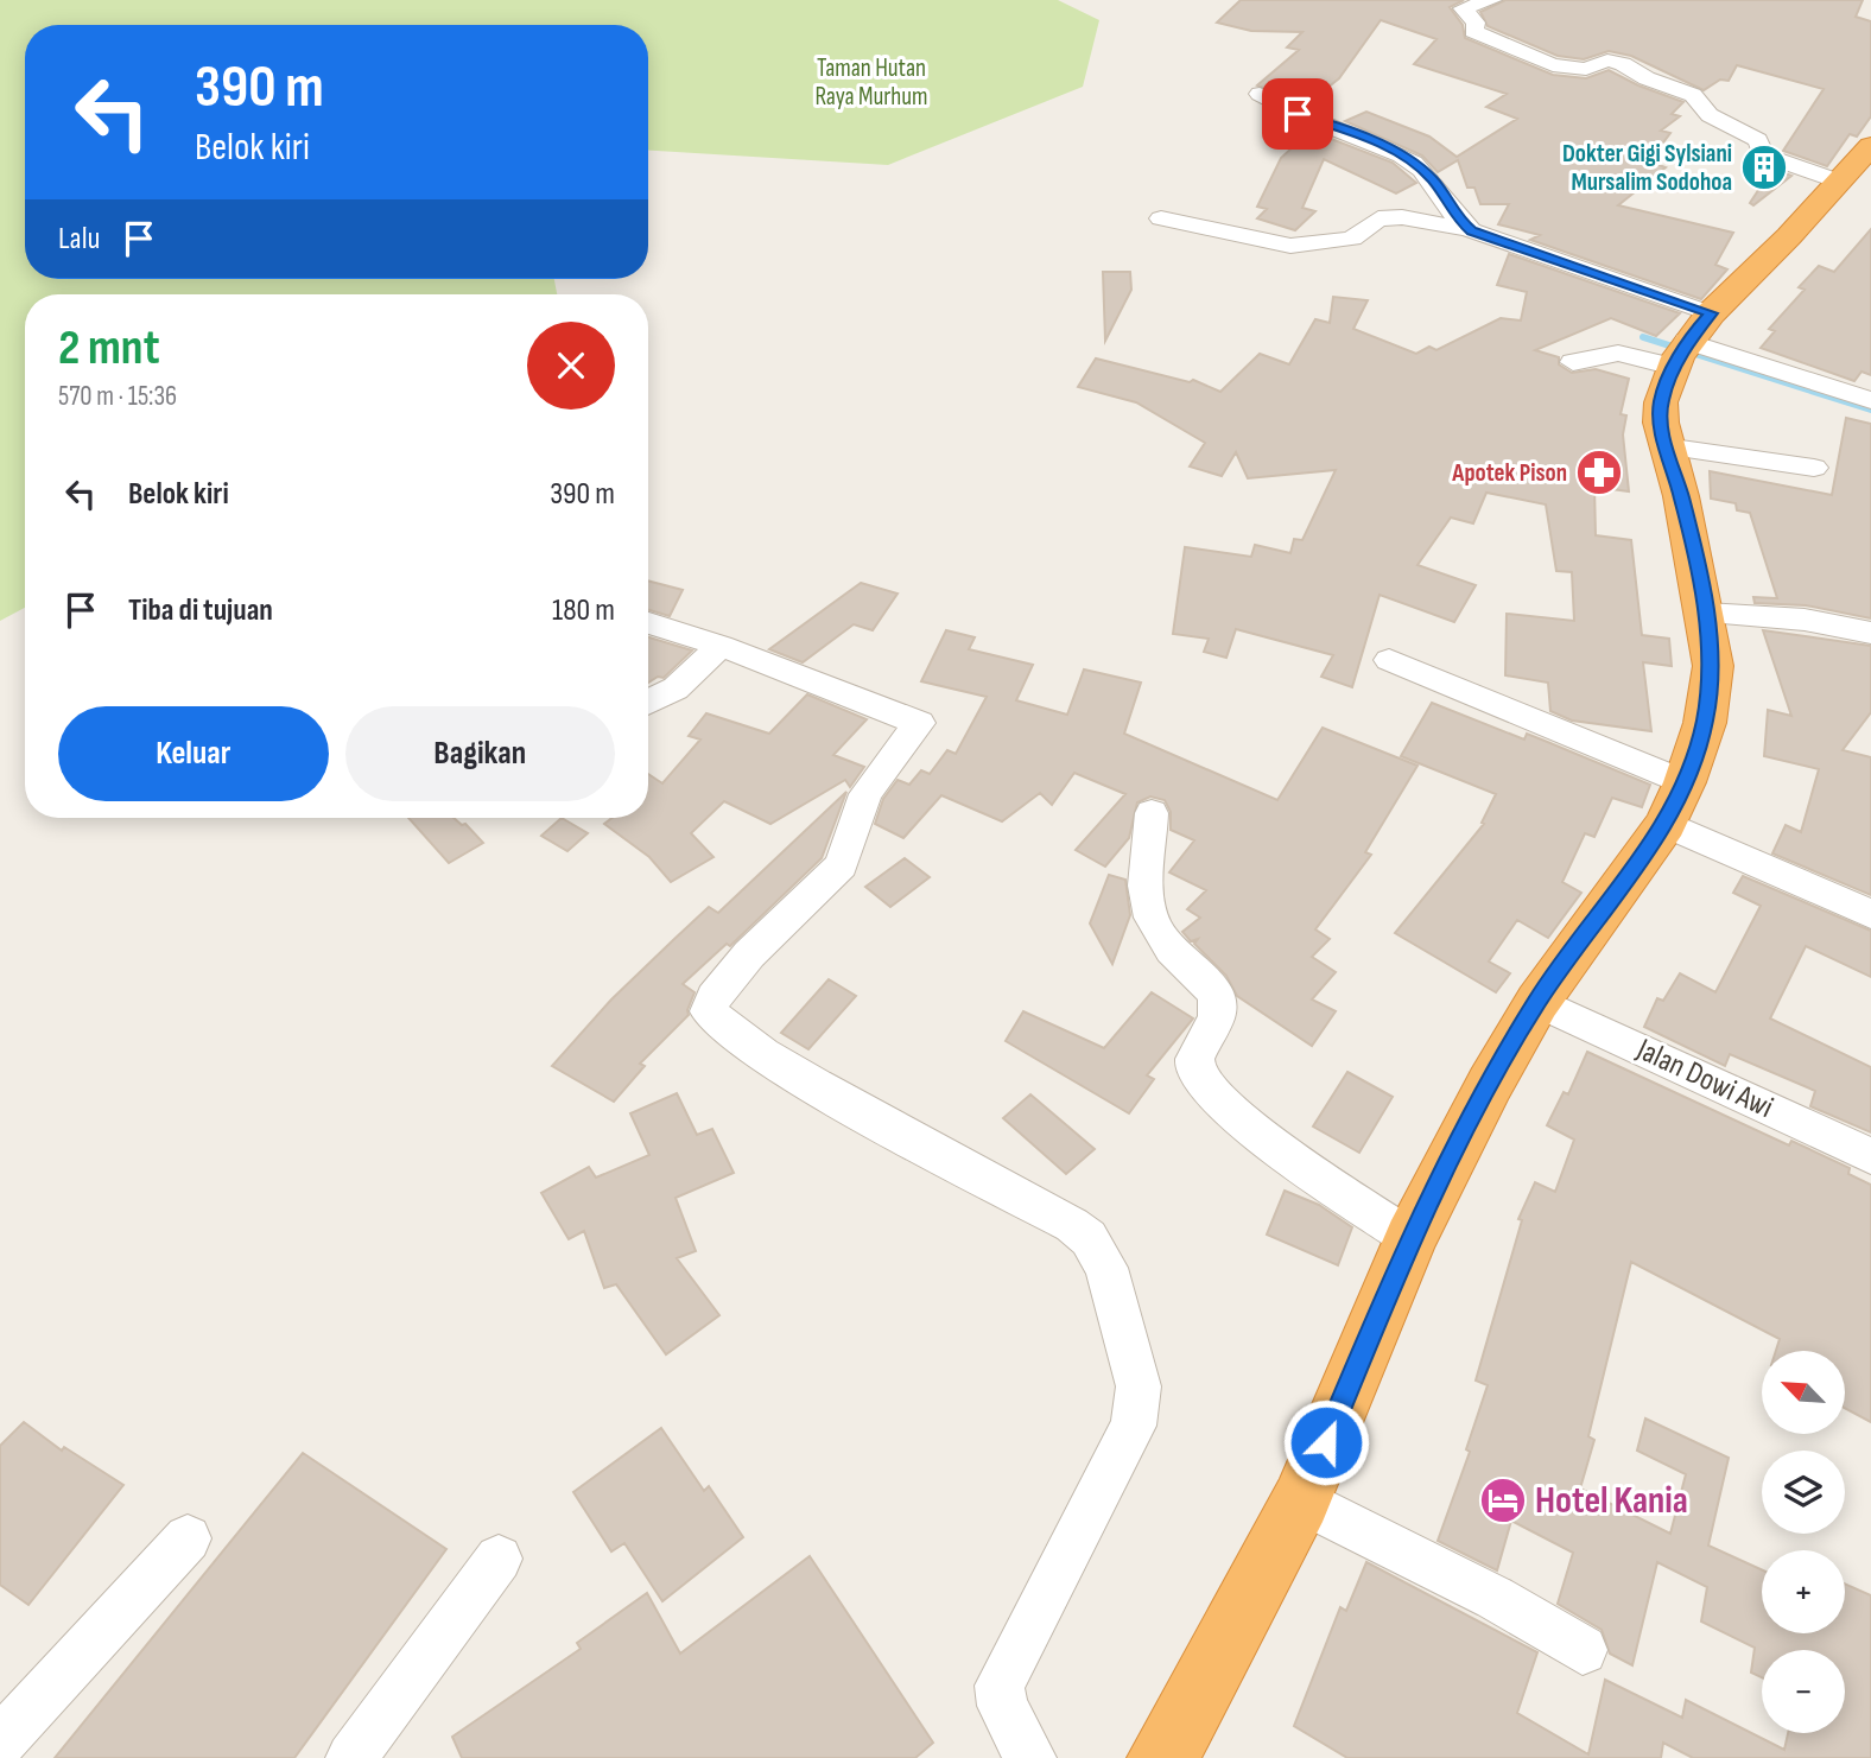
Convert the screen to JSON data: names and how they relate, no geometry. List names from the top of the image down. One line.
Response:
{"streets":{"street":["Jalan Dowi Awi"]},"parks":["Taman Hutan Raya Murhum"],"places":{"building":["Dokter Gigi Sylsiani Mursalim Sodohoa"],"pharmacy":["Apotek Pison"],"hotel":["Hotel Kania"]},"north":"top left","page":{"turn":["390 m","Belok kiri"],"then":"Lalu","heading":["2 mnt","570 m · 15:36"],"list":[{"name":"Belok kiri","value":"390 m"},{"name":"Tiba di tujuan","value":"180 m"}],"buttons":["Keluar","Bagikan"],"map_buttons":["+","−"]}}
